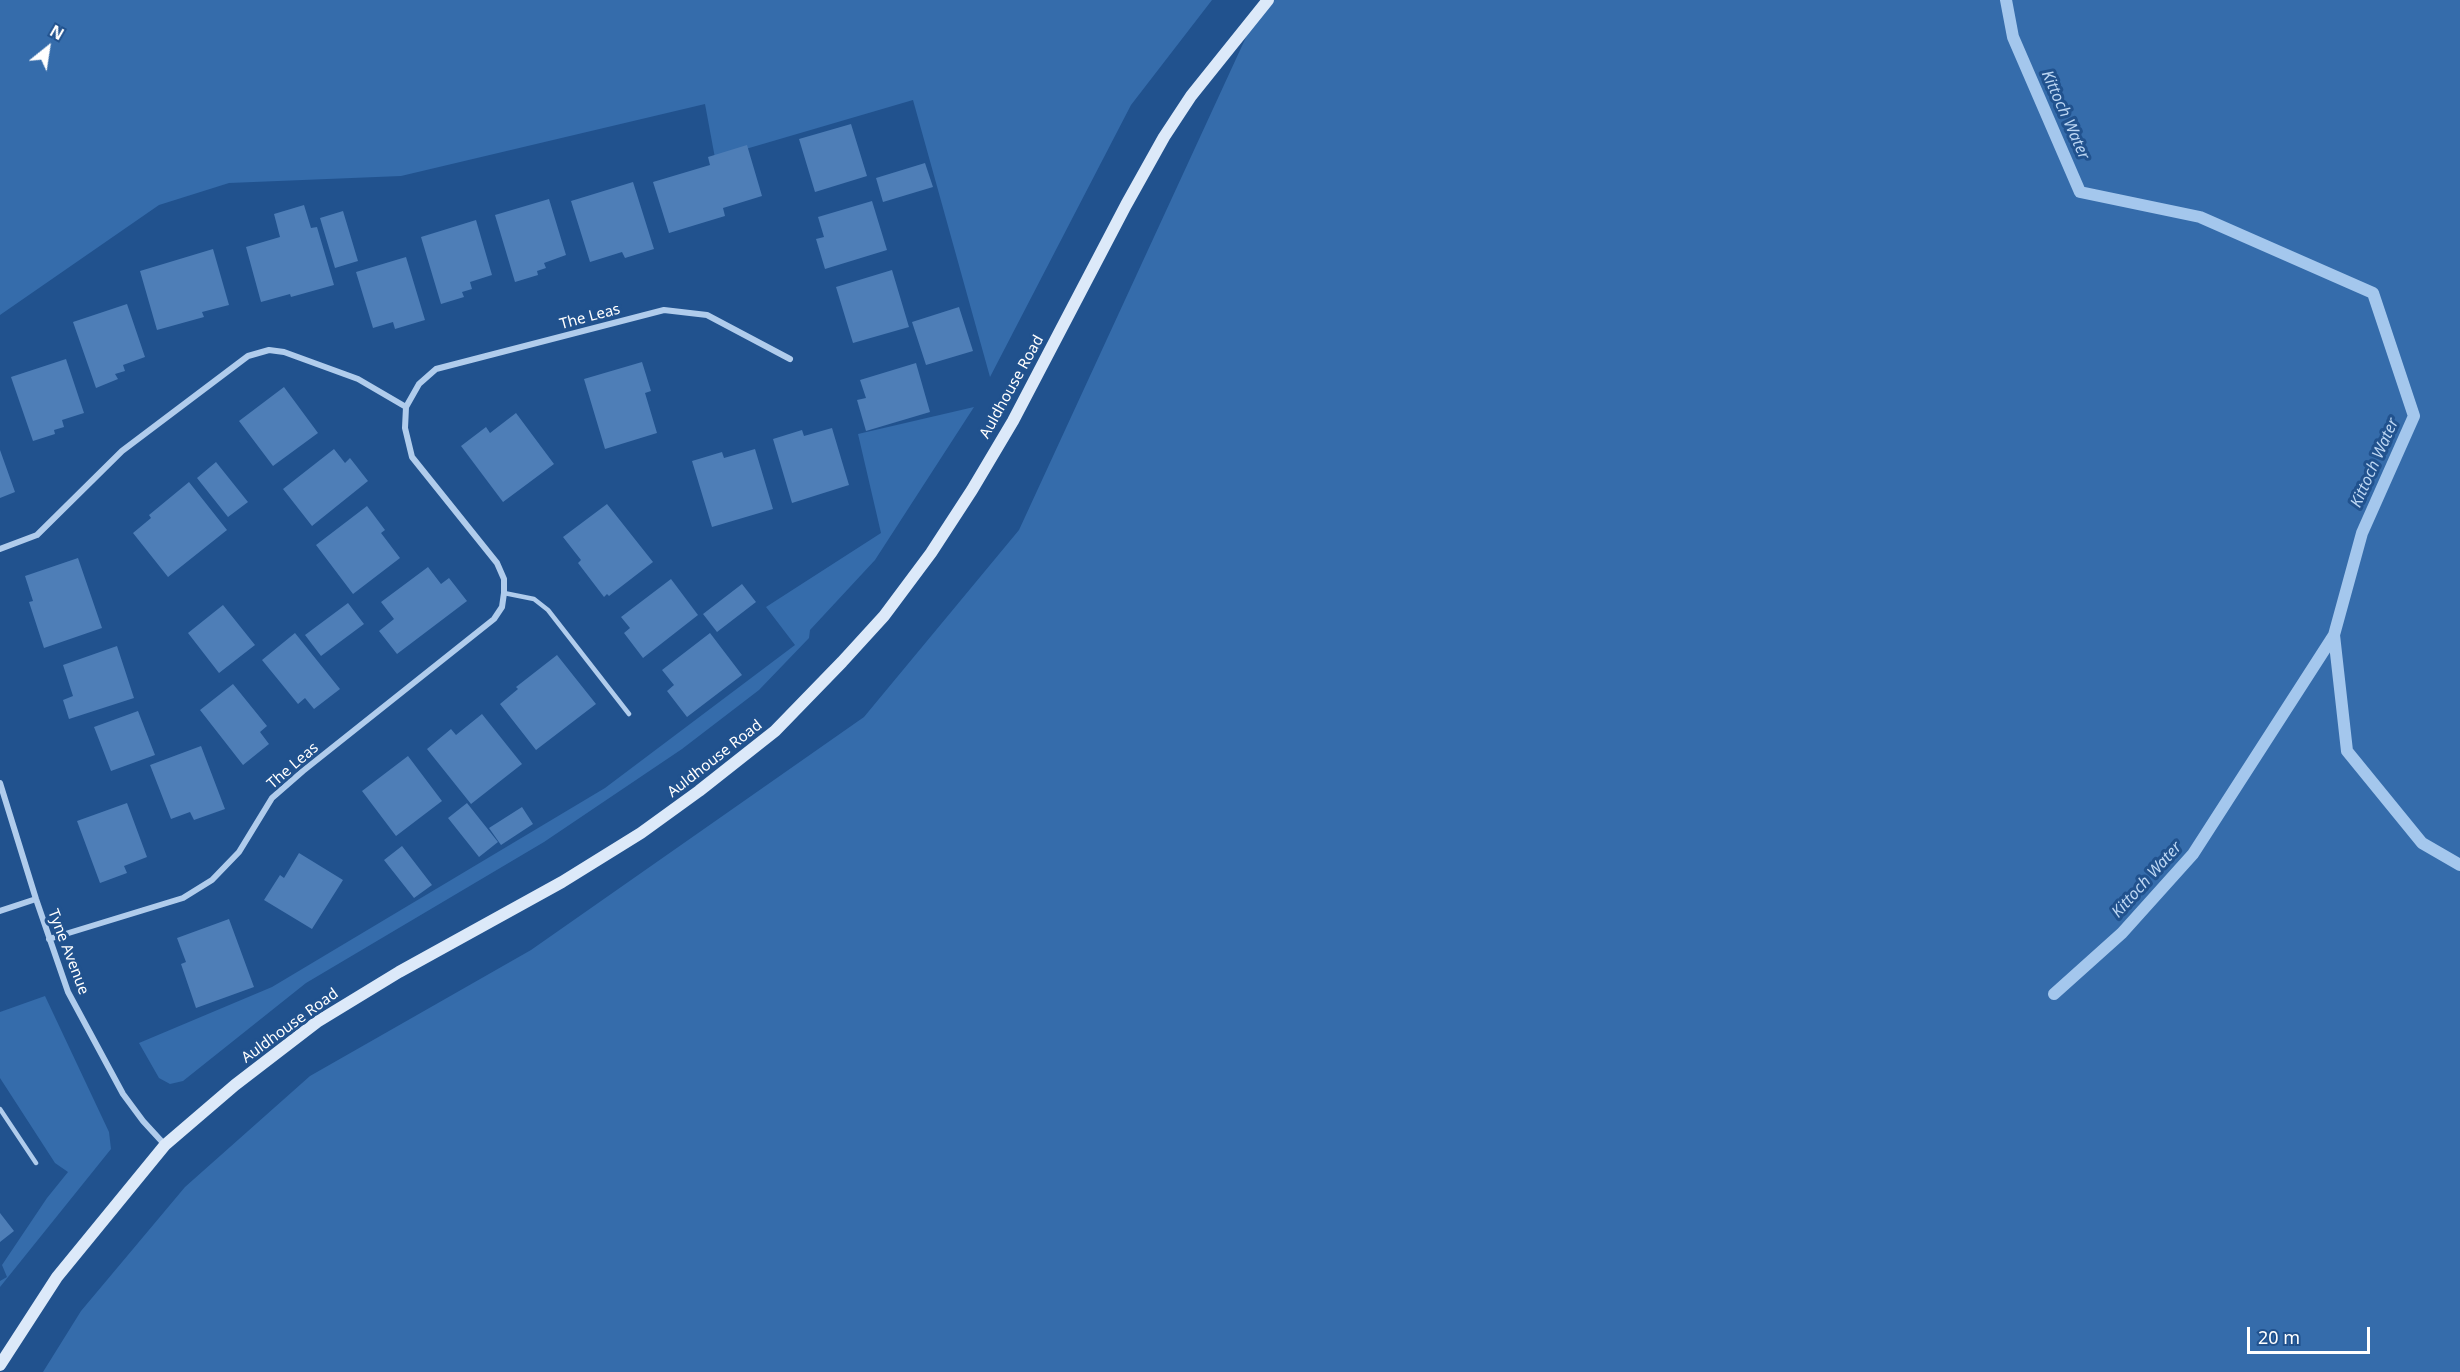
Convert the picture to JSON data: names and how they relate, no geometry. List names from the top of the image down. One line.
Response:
{"streets":{"street":["The Leas","Auldhouse Road","Tyne Avenue"]},"crossings":[["The Leas","Tyne Avenue"],["Auldhouse Road","Tyne Avenue"]],"water":["Kittoch Water"],"scale_bar":"20 m","north":"top right"}
